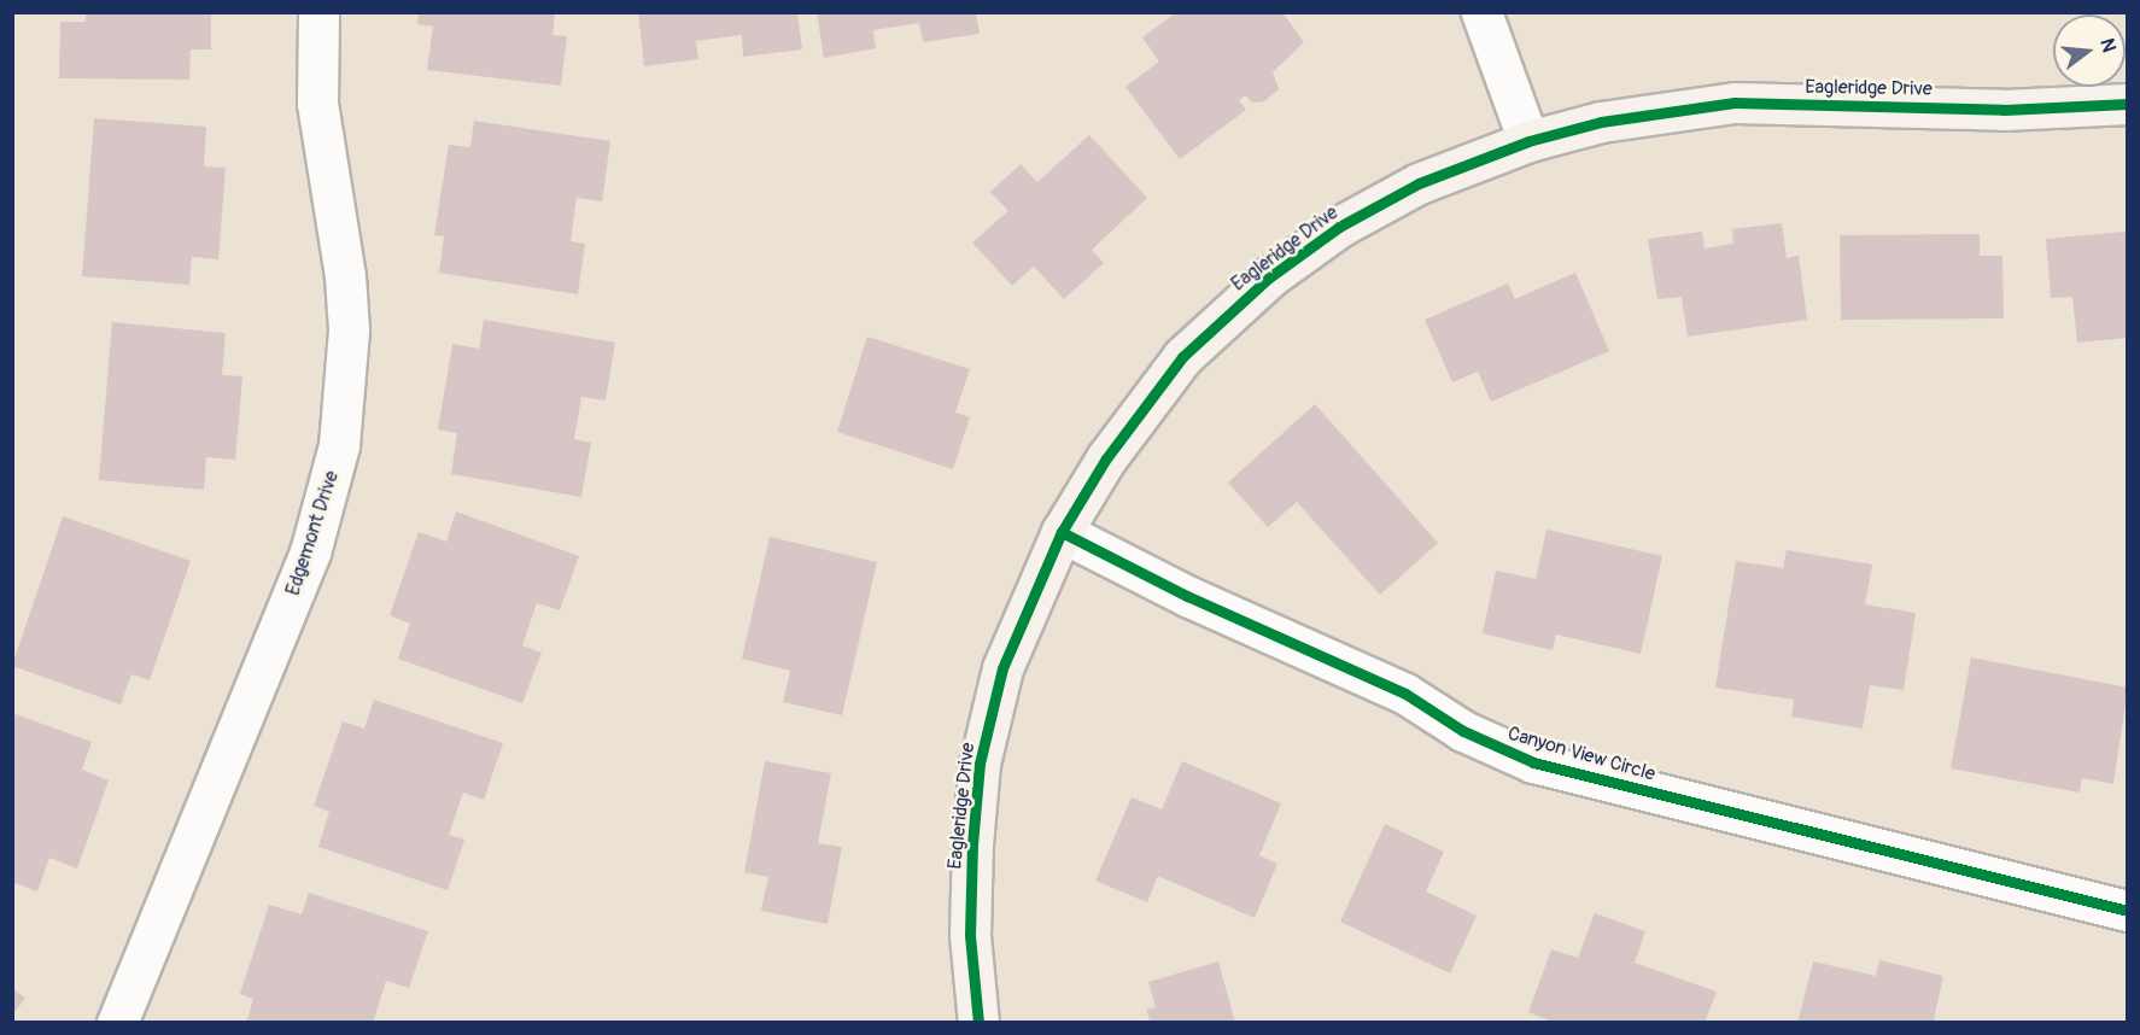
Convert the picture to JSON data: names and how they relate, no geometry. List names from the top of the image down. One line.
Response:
{"streets":{"main road":["Eagleridge Drive"],"street":["Edgemont Drive","Canyon View Circle"]},"crossings":[["Eagleridge Drive","Canyon View Circle"]],"north":"right"}
